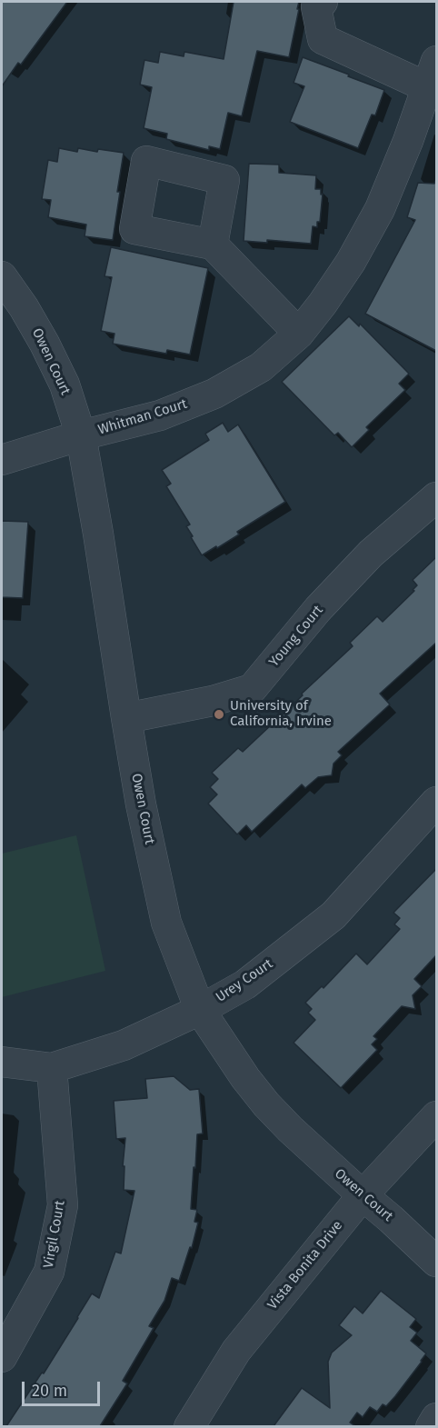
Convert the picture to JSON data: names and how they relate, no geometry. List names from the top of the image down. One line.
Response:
{"streets":{"street":["Owen Court","Whitman Court","Young Court","Urey Court","Virgil Court","Vista Bonita Drive"]},"crossings":[["Owen Court","Whitman Court"],["Owen Court","Young Court"],["Owen Court","Urey Court"],["Owen Court","Vista Bonita Drive"],["Urey Court","Virgil Court"]],"places":["University of California, Irvine"],"scale_bar":"20 m"}
